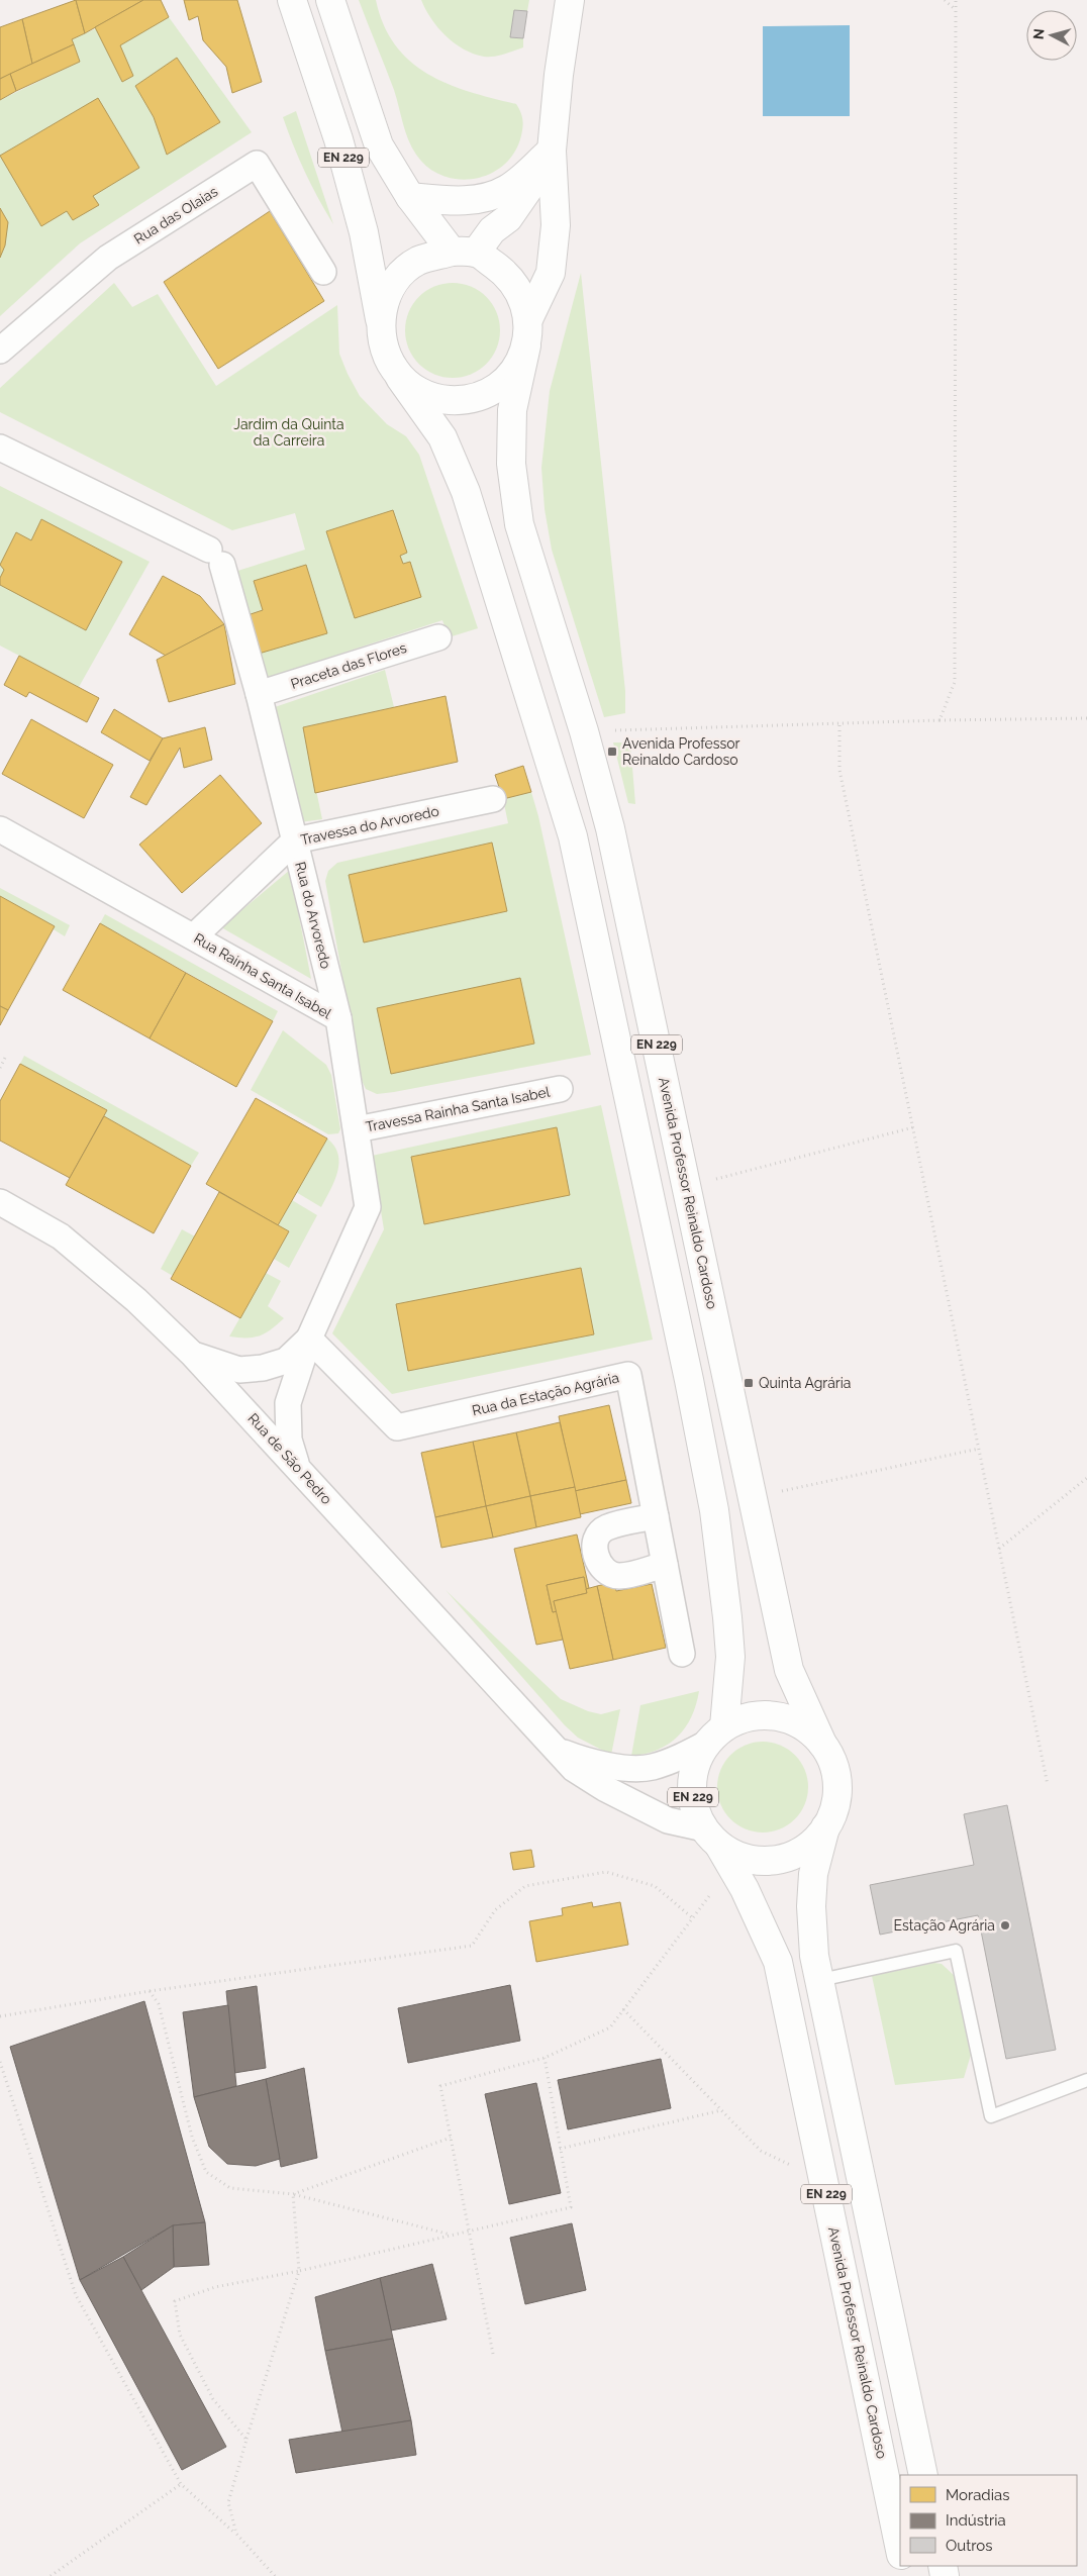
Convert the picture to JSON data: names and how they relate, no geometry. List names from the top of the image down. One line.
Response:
{"streets":{"main road":["EN 229","Avenida Professor Reinaldo Cardoso"],"street":["Rua das Olaias","Praceta das Flores","Travessa do Arvoredo","Rua do Arvoredo","Rua Rainha Santa Isabel","Travessa Rainha Santa Isabel","Rua da Estação Agrária","Rua de São Pedro"]},"crossings":[["EN 229","Avenida Professor Reinaldo Cardoso"],["EN 229","Rua de São Pedro"],["Praceta das Flores","Rua do Arvoredo"],["Travessa do Arvoredo","Rua do Arvoredo"],["Travessa do Arvoredo","Rua Rainha Santa Isabel"],["Rua do Arvoredo","Rua Rainha Santa Isabel"],["Rua Rainha Santa Isabel","Travessa Rainha Santa Isabel"],["Rua Rainha Santa Isabel","Rua da Estação Agrária"],["Rua Rainha Santa Isabel","Rua de São Pedro"],["Avenida Professor Reinaldo Cardoso","Rua de São Pedro"]],"parks":["Jardim da Quinta da Carreira"],"places":{"transit":["Avenida Professor Reinaldo Cardoso","Quinta Agrária"],"other":["Estação Agrária"]},"legend":["Moradias","Indústria","Outros"],"north":"left"}
